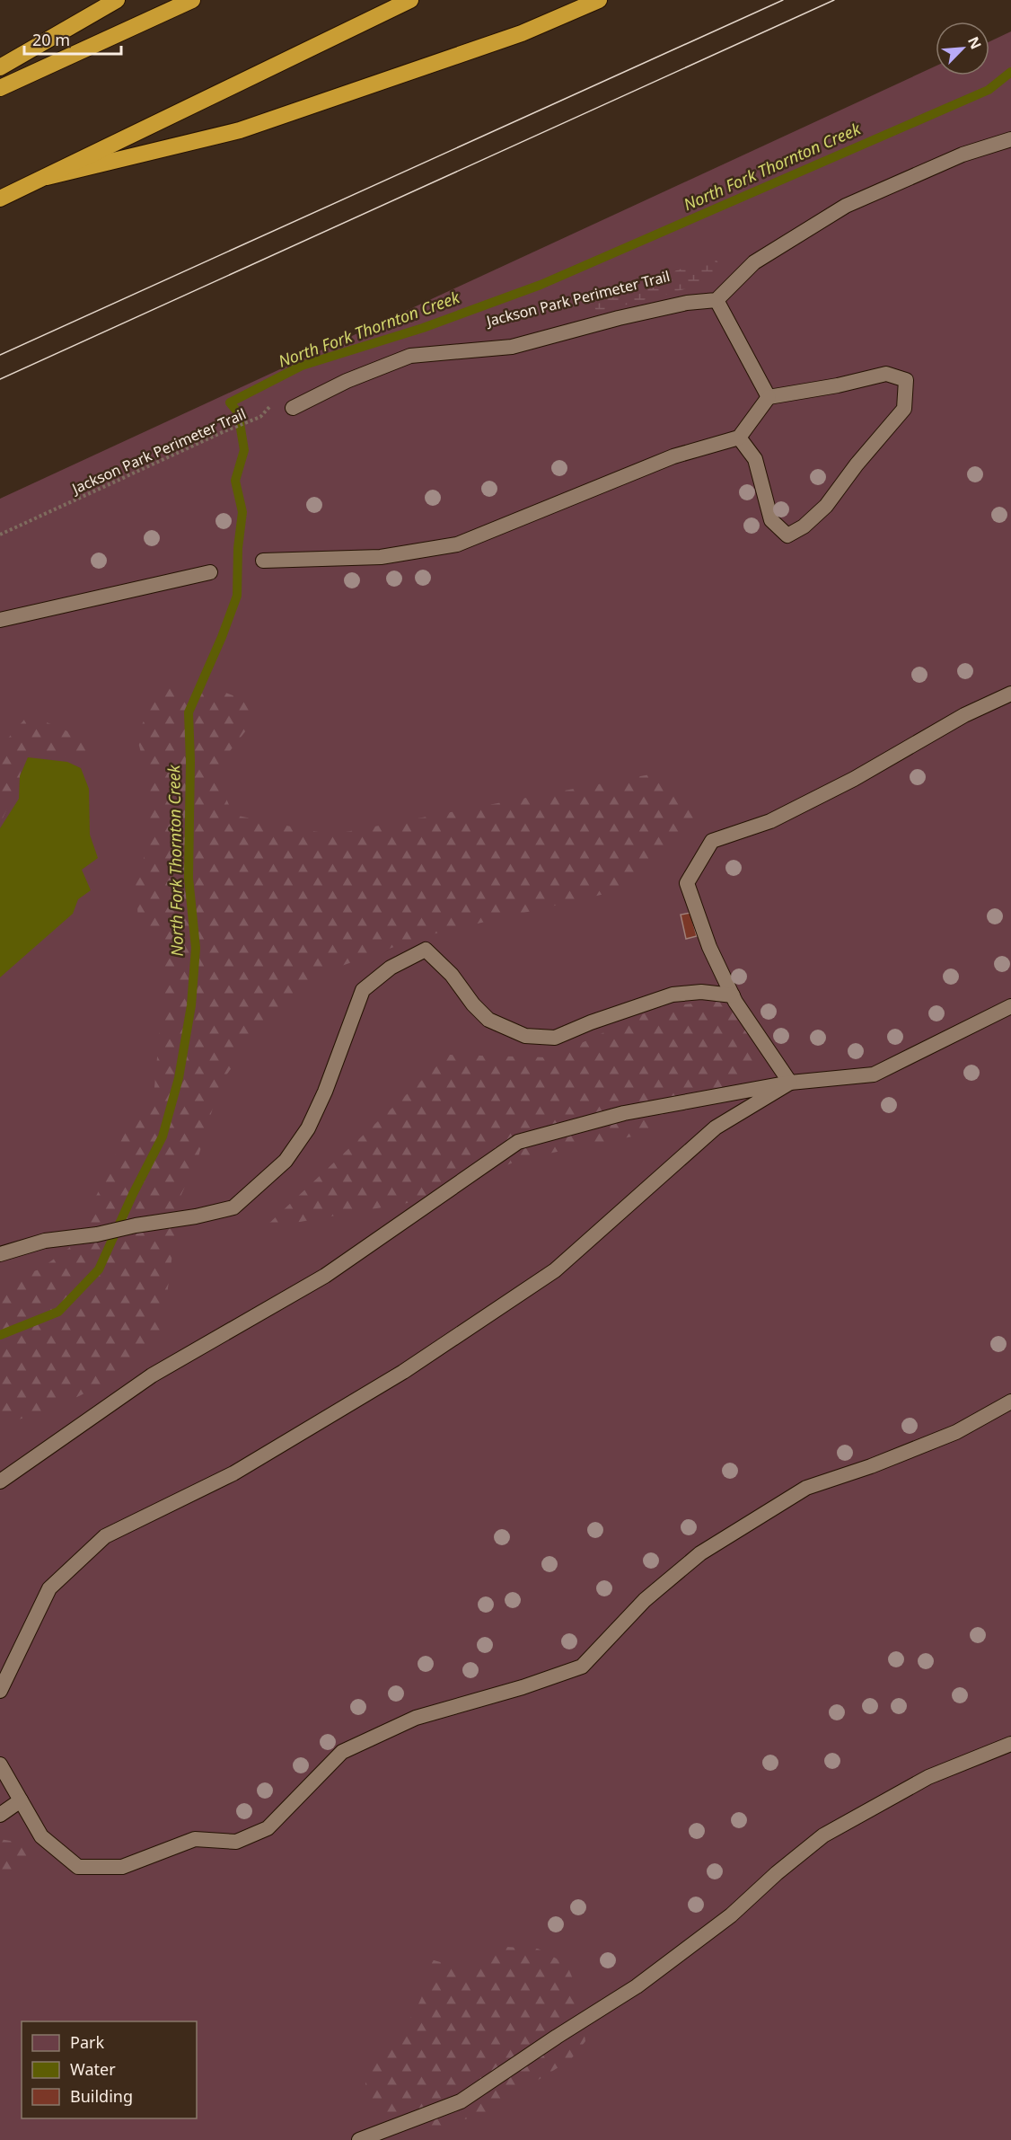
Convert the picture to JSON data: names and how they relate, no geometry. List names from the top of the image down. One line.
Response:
{"streets":{"path":["Jackson Park Perimeter Trail"]},"water":["North Fork Thornton Creek"],"legend":["Park","Water","Building"],"scale_bar":"20 m","north":"top right"}
